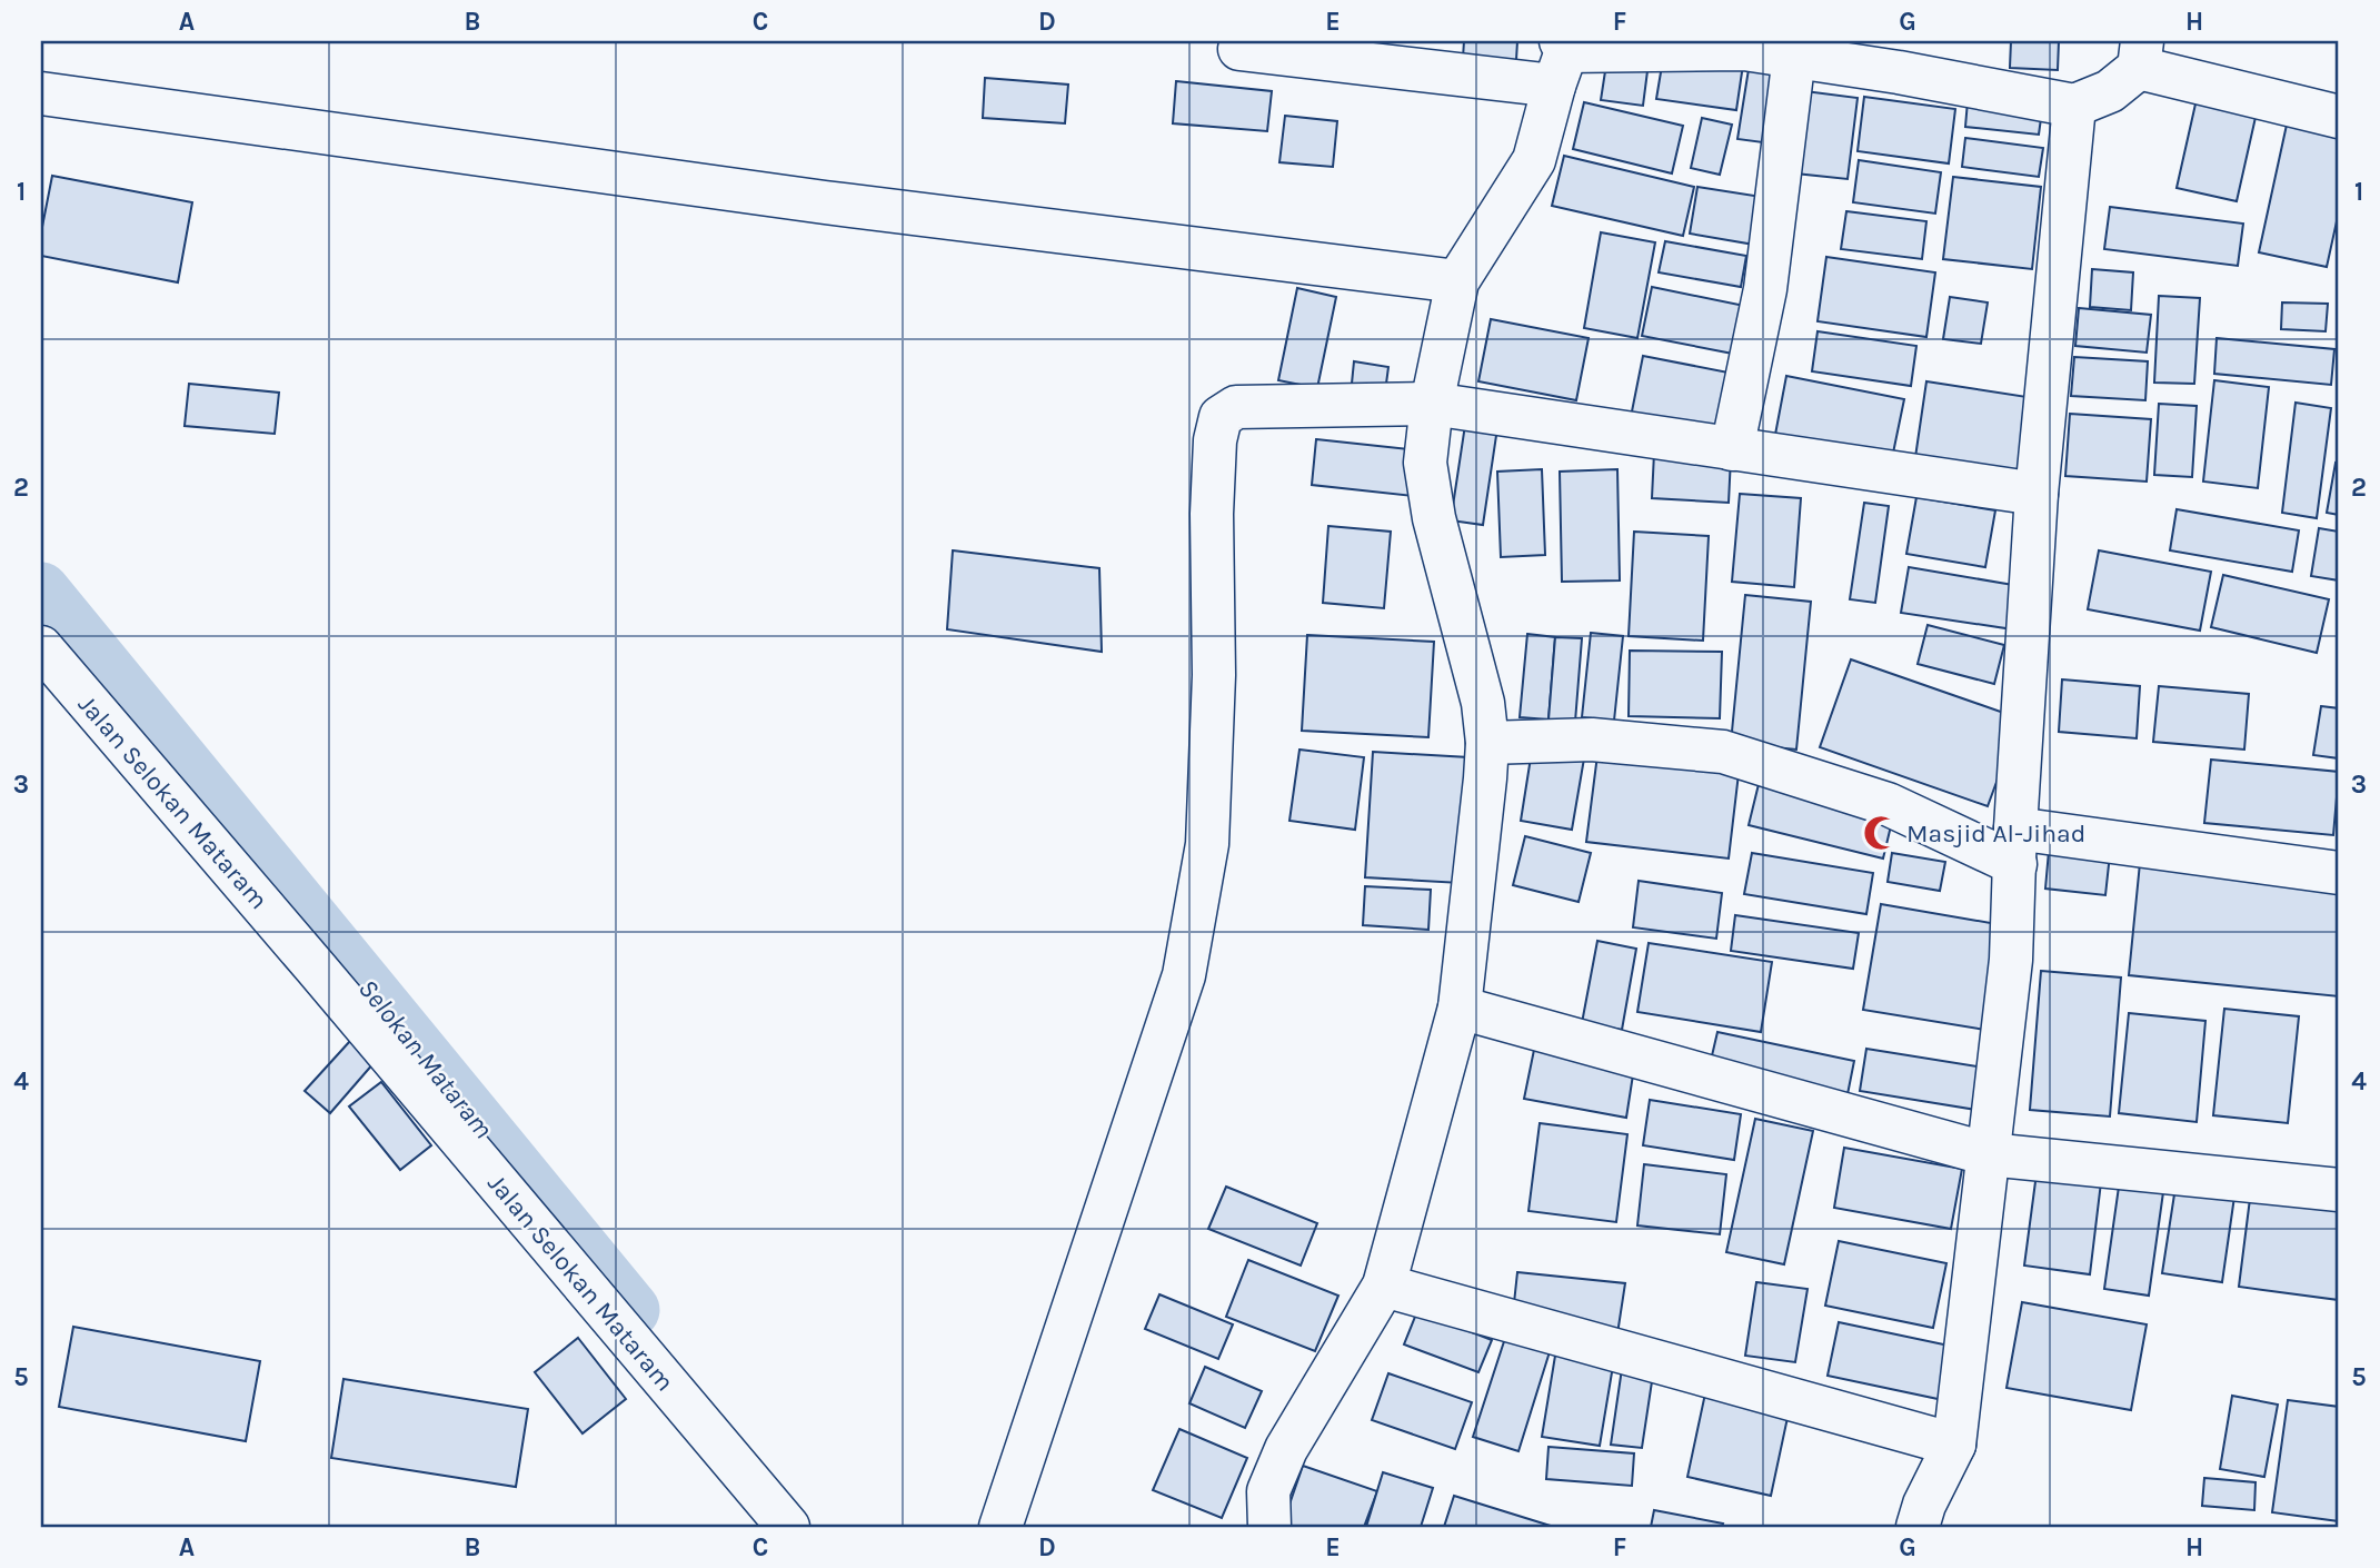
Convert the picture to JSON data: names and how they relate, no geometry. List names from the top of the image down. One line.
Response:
{"streets":{"street":["Jalan Selokan Mataram"]},"water":["Selokan Mataram"],"places":{"mosque":["Masjid Al-Jihad"]},"grid":{"columns":["A","B","C","D","E","F","G","H"],"rows":["1","2","3","4","5"]}}
